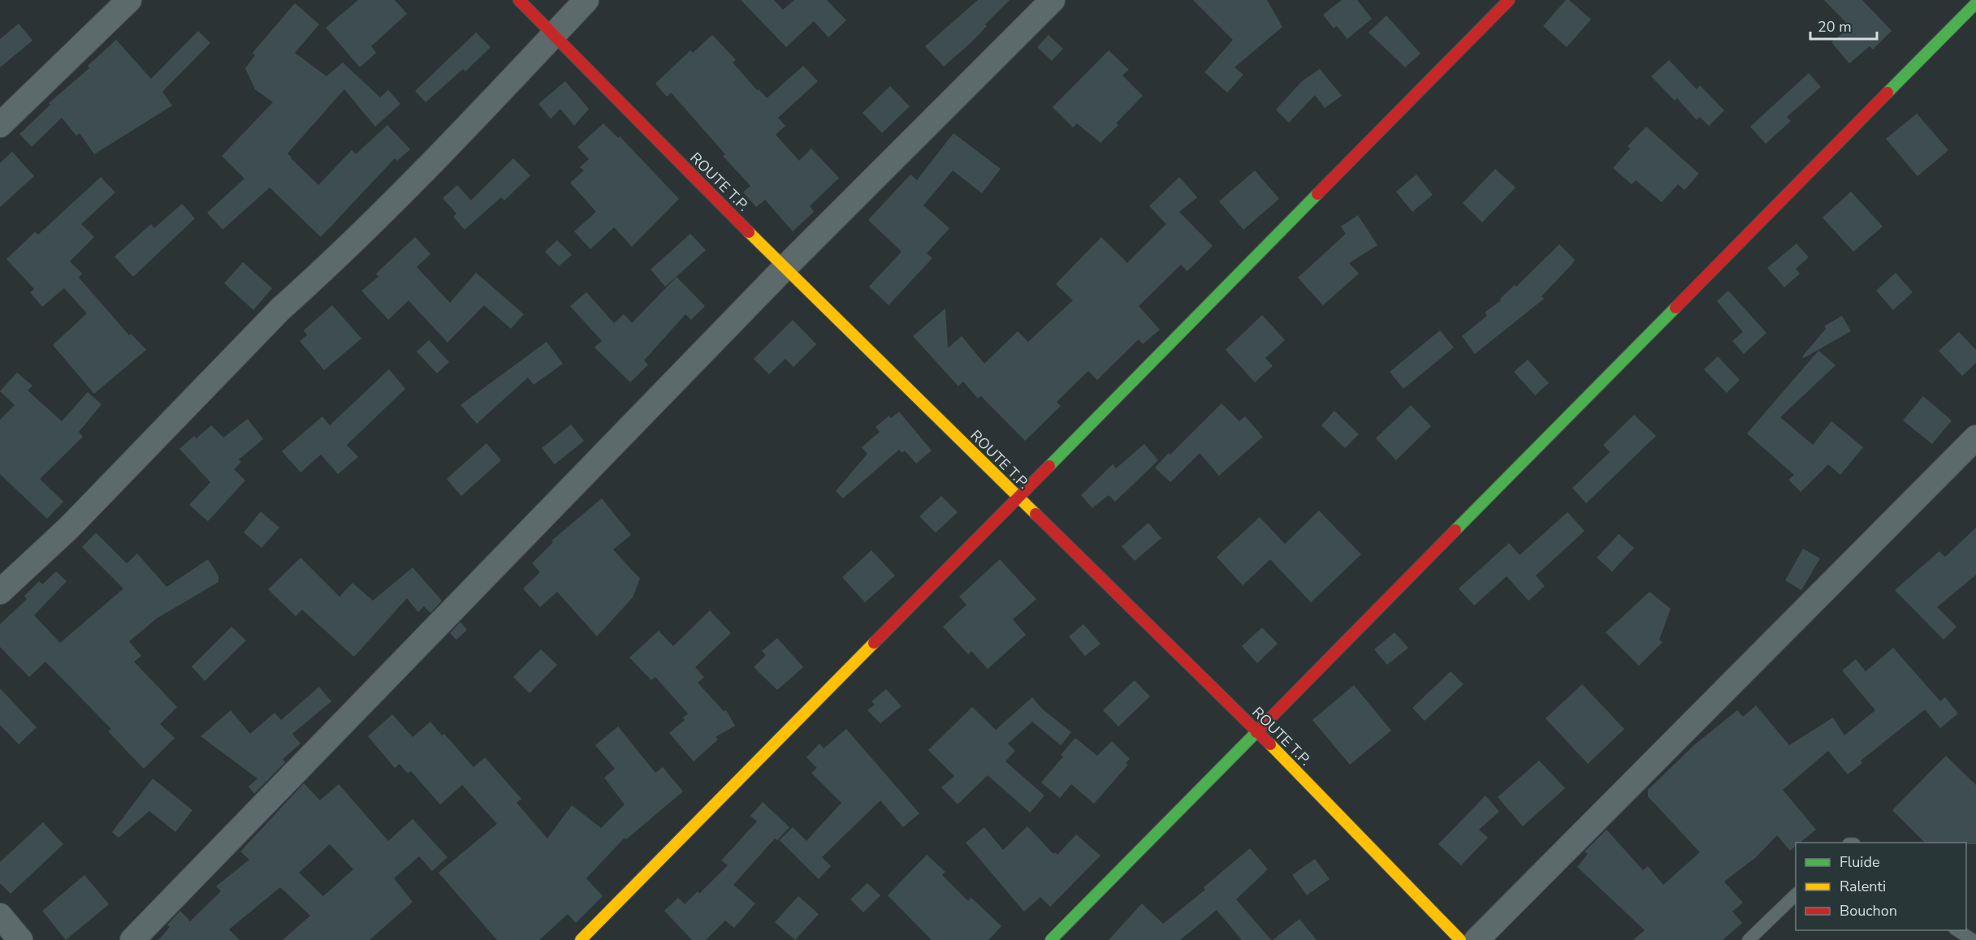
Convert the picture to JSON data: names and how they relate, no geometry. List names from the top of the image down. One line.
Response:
{"streets":{"street":["ROUTE T.P."]},"legend":["Fluide","Ralenti","Bouchon"],"scale_bar":"20 m"}
